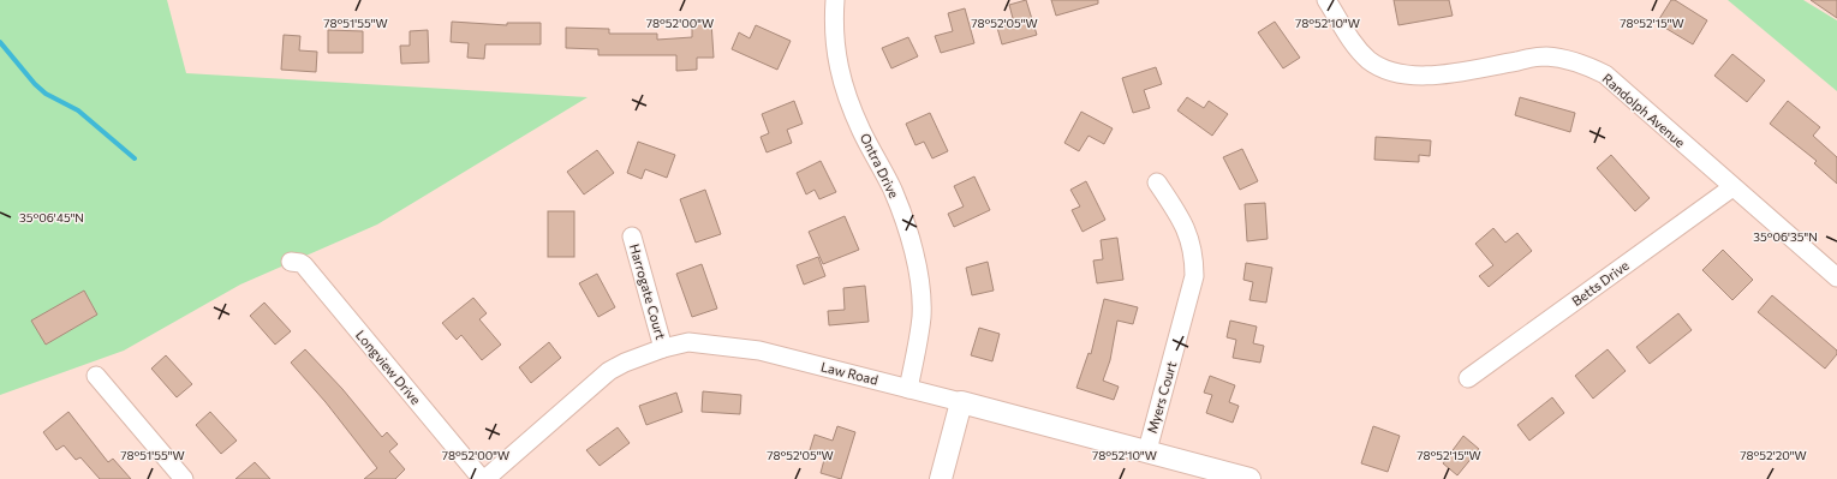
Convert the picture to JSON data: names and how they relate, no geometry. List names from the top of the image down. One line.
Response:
{"streets":{"street":["Randolph Avenue","Ontra Drive","Betts Drive","Harrogate Court","Longview Drive","Law Road","Myers Court"]},"crossings":[["Randolph Avenue","Betts Drive"],["Ontra Drive","Law Road"],["Harrogate Court","Law Road"],["Longview Drive","Law Road"],["Law Road","Myers Court"]],"coordinates":["78°51'55\"W","78°52'00\"W","78°52'05\"W","78°52'10\"W","78°52'15\"W","35°06'45\"N","35°06'35\"N","78°52'20\"W"]}
